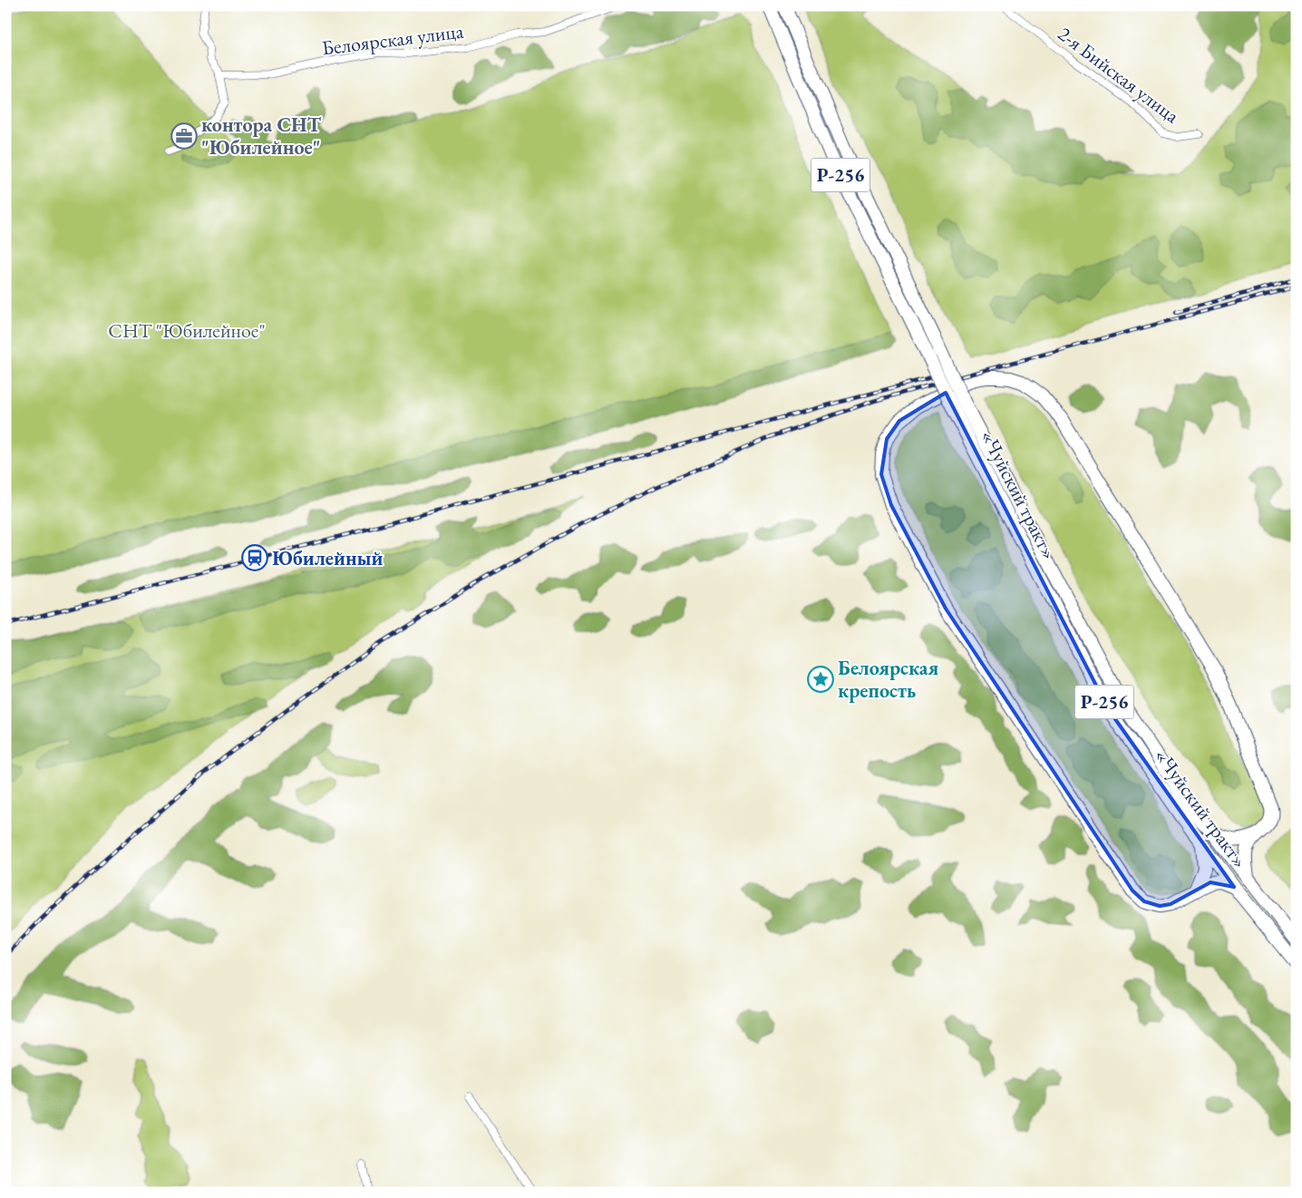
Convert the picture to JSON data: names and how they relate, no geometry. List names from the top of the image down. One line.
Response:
{"streets":{"highway":["Р-256","«Чуйский тракт»"],"street":["Белоярская улица","2-я Бийская улица"]},"parks":["СНТ \"Юбилейное\""],"places":{"office":["контора СНТ \"Юбилейное\""],"station":["Юбилейный"],"place":["Белоярская крепость"]}}
